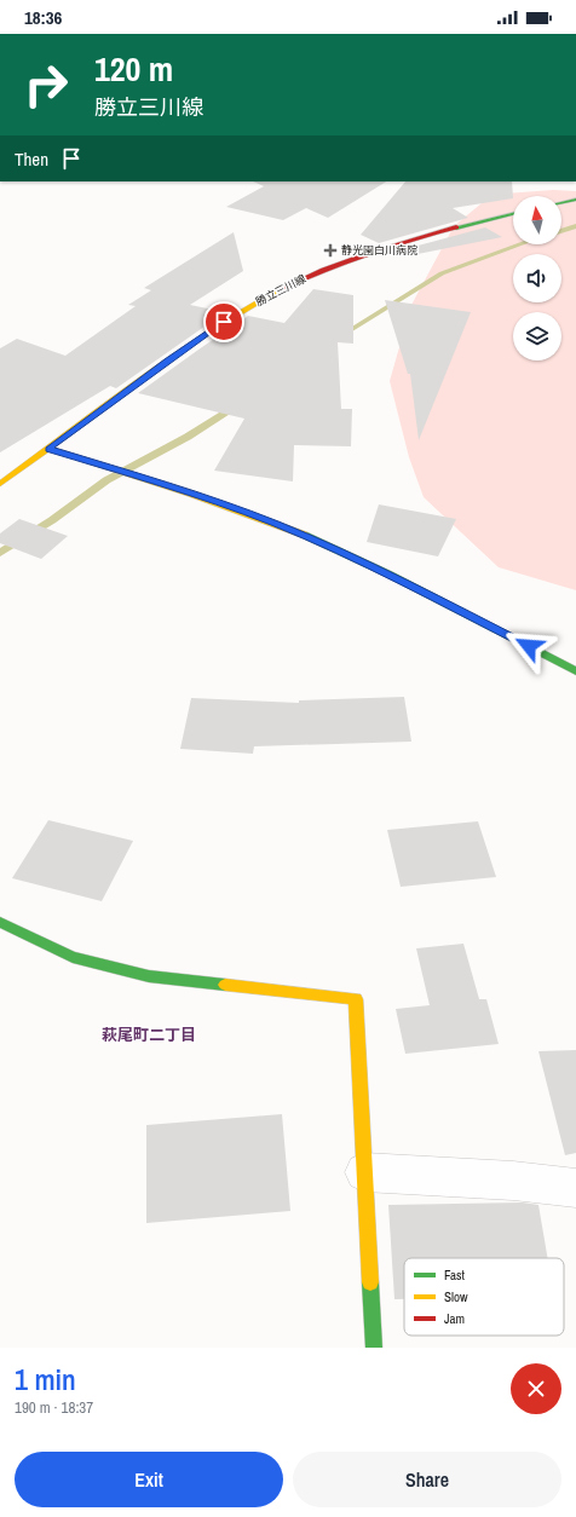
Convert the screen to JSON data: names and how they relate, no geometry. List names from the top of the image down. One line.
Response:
{"streets":{"street":["勝立三川線"]},"districts":["萩尾町二丁目"],"places":{"health":["静光園白川病院"]},"legend":["Fast","Slow","Jam"],"north":"top","page":{"status":"18:36","turn":["120 m","勝立三川線"],"then":"Then","heading":["1 min","190 m · 18:37"],"buttons":["Exit","Share"]}}
